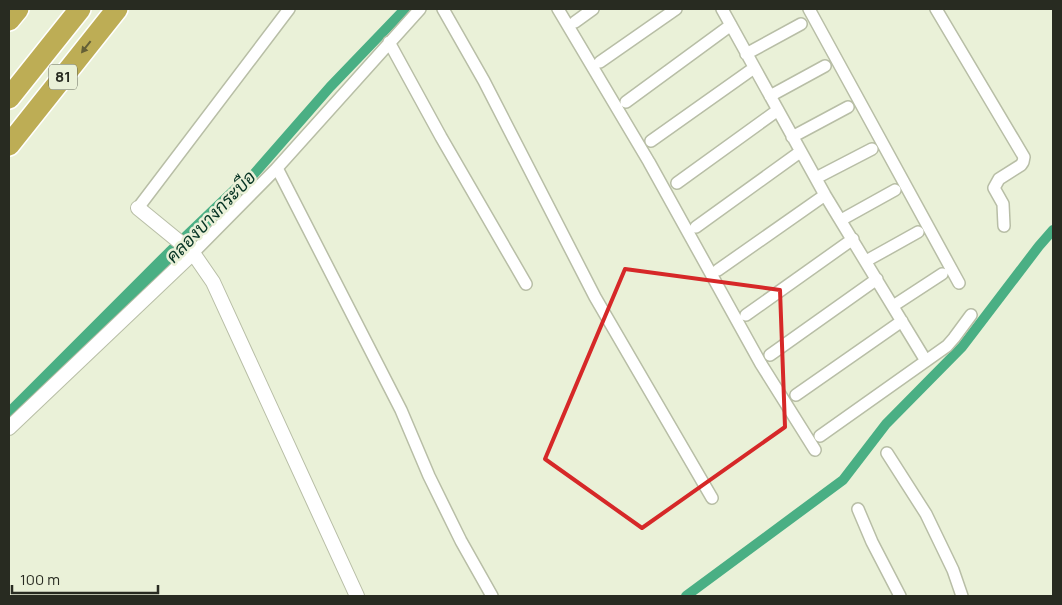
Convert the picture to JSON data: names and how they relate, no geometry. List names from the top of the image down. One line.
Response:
{"streets":{"highway":["81"]},"water":["คลองบางกระบือ"],"scale_bar":"100 m"}
